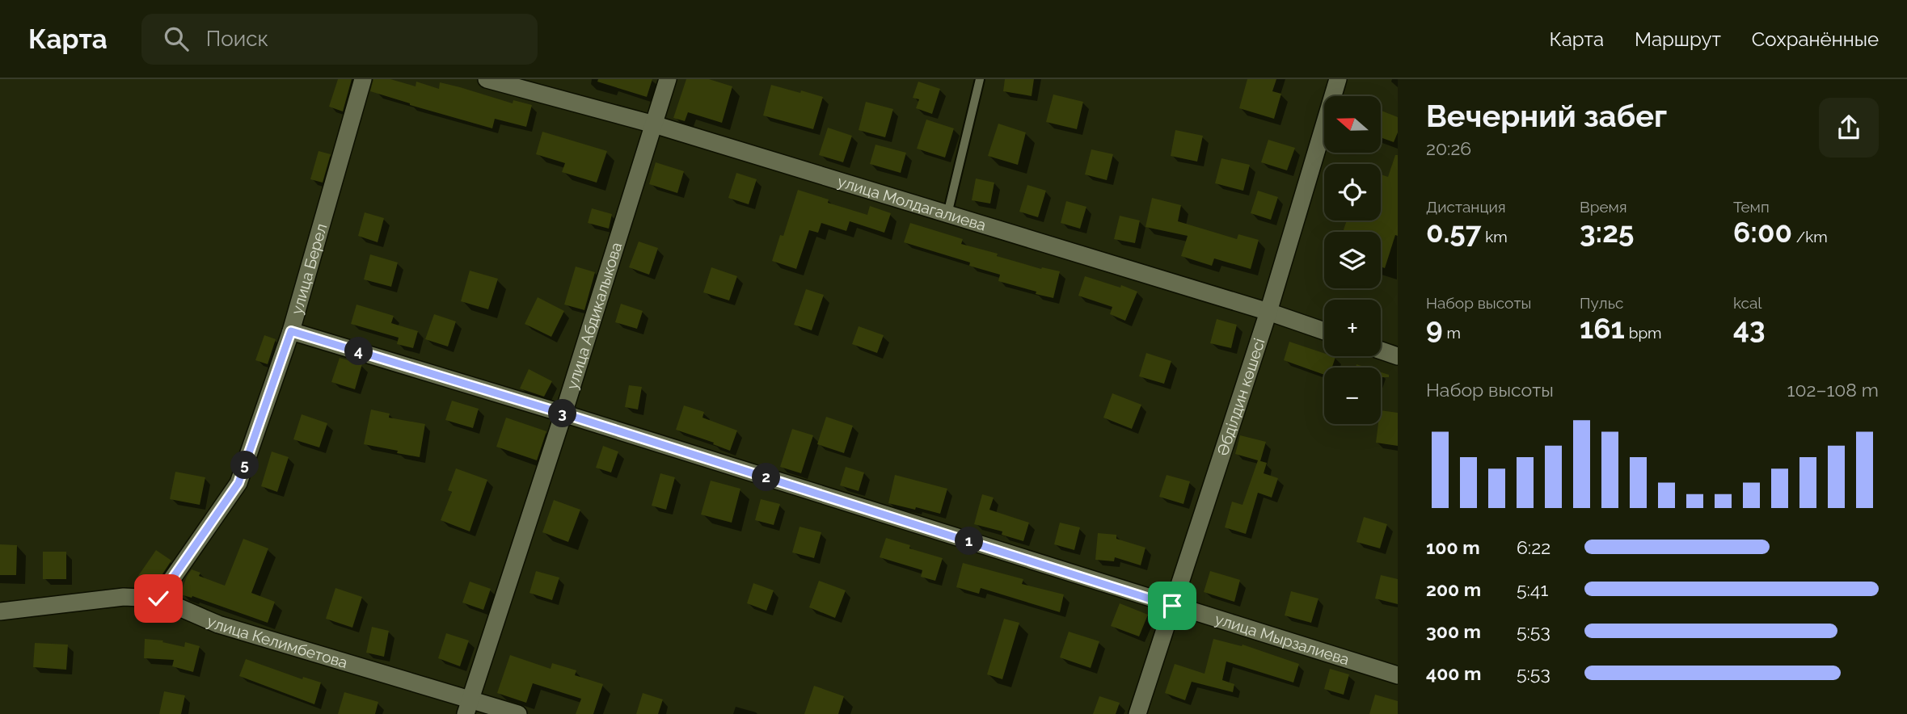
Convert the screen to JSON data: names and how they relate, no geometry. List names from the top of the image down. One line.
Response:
{"streets":{"street":["улица Молдагалиева","улица Берел","улица Абдикалыкова","Әбділдин көшесі","улица Мырзалиева","улица Келимбетова"]},"crossings":[["улица Молдагалиева","улица Абдикалыкова"],["улица Молдагалиева","Әбділдин көшесі"],["улица Берел","улица Мырзалиева"],["улица Берел","улица Келимбетова"],["улица Абдикалыкова","улица Мырзалиева"],["улица Абдикалыкова","улица Келимбетова"],["Әбділдин көшесі","улица Мырзалиева"]],"north":"left","page":{"header":"Карта","search":"Поиск","nav":["Карта","Маршрут","Сохранённые"],"heading":["Вечерний забег","20:26"],"map_buttons":["+","−"],"stats":[["Дистанция","0.57 km"],["Время","3:25"],["Темп","6:00 /km"],["Набор высоты","9 m"],["Пульс","161 bpm"],["kcal","43"]],"pins":["4","3","5","2","1"],"chart":["Набор высоты","102–108 m"],"list":[{"name":"100 m","note":"6:22"},{"name":"200 m","note":"5:41"},{"name":"300 m","note":"5:53"},{"name":"400 m","note":"5:53"}]}}
